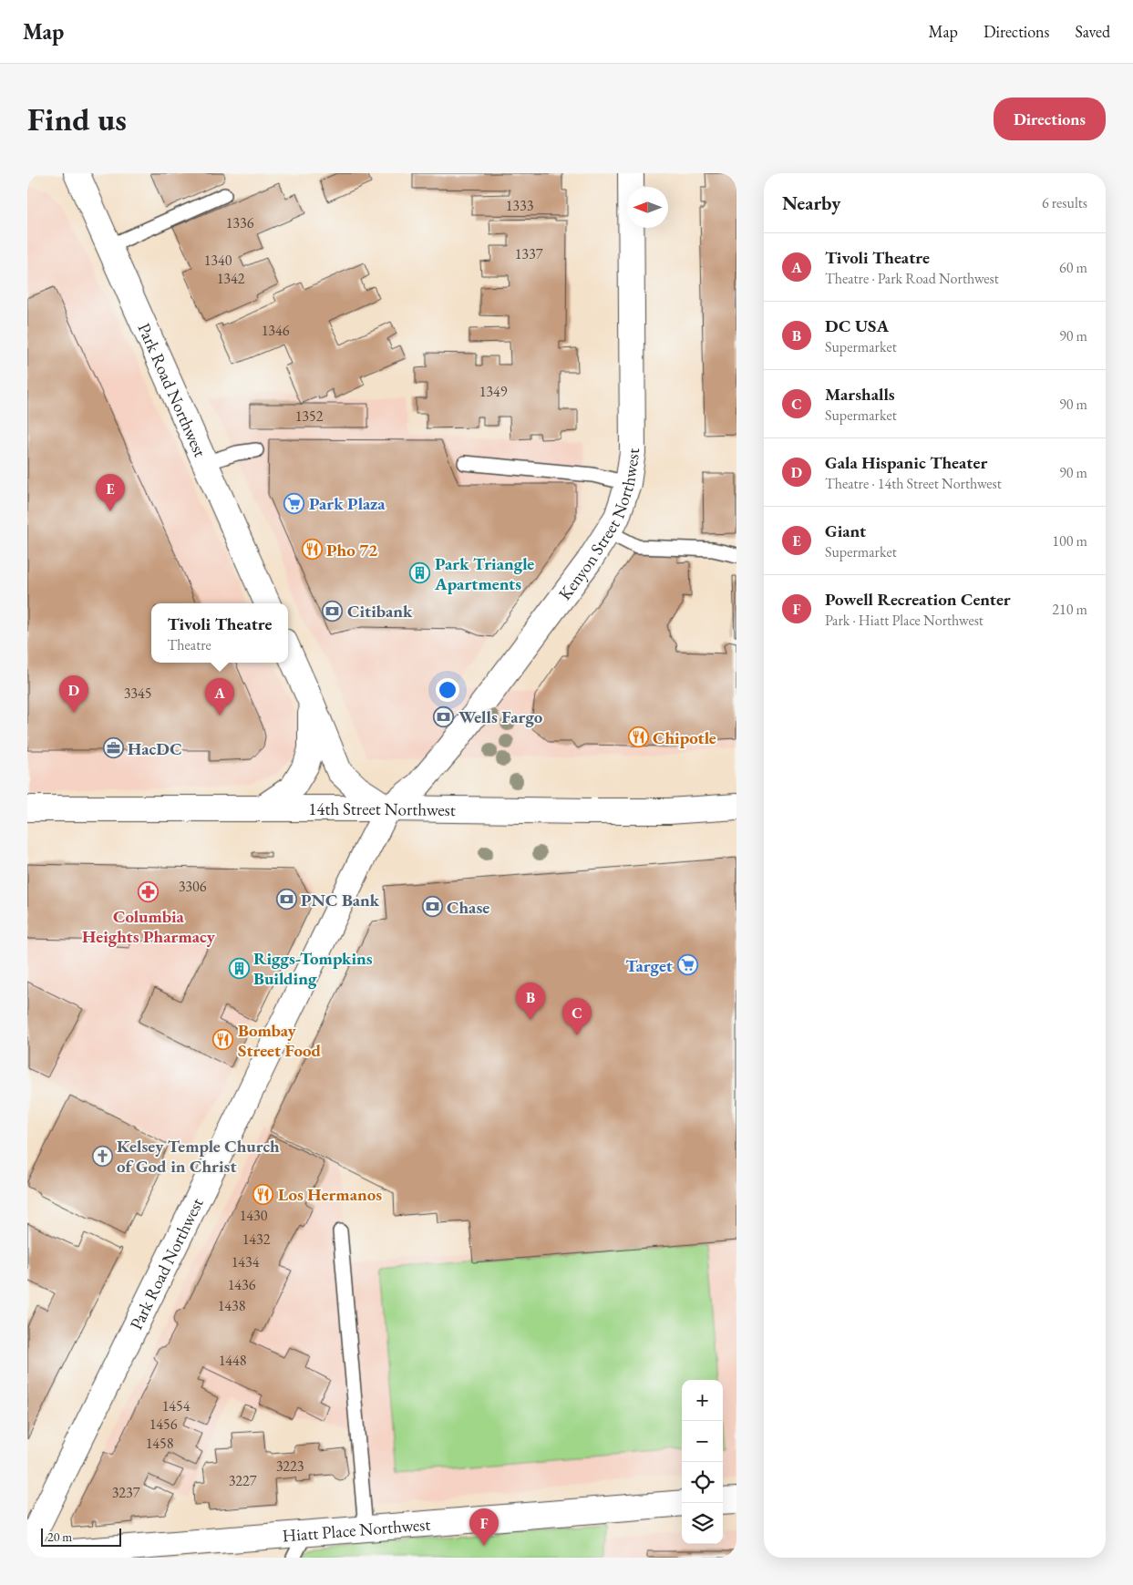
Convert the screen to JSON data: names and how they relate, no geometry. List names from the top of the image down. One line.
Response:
{"streets":{"main road":["Park Road Northwest","Kenyon Street Northwest","14th Street Northwest","Hiatt Place Northwest"]},"crossings":[["Park Road Northwest","Kenyon Street Northwest"],["Park Road Northwest","14th Street Northwest"],["Kenyon Street Northwest","14th Street Northwest"]],"places":{"supermarket":["Park Plaza","Target"],"restaurant":["Pho 72","Chipotle","Bombay Street Food","Los Hermanos"],"building":["Park Triangle Apartments","Riggs-Tompkins Building"],"bank":["Citibank","Wells Fargo","PNC Bank","Chase"],"office":["HacDC"],"pharmacy":["Columbia Heights Pharmacy"],"church":["Kelsey Temple Church of God in Christ"]},"house_numbers":["1333","1336","1337","1340","1342","1346","1349","1352","3345","3306","1430","1432","1434","1436","1438","1448","1454","1456","1458","3223","3227","3237"],"scale_bar":"20 m","north":"left","page":{"header":"Map","nav":["Map","Directions","Saved"],"buttons":"Directions","title":"Find us","heading":["Nearby","6 results"],"list":[{"mark":"A","name":"Tivoli Theatre","note":"Theatre · Park Road Northwest","value":"60 m"},{"mark":"B","name":"DC USA","note":"Supermarket","value":"90 m"},{"mark":"C","name":"Marshalls","note":"Supermarket","value":"90 m"},{"mark":"D","name":"Gala Hispanic Theater","note":"Theatre · 14th Street Northwest","value":"90 m"},{"mark":"E","name":"Giant","note":"Supermarket","value":"100 m"},{"mark":"F","name":"Powell Recreation Center","note":"Park · Hiatt Place Northwest","value":"210 m"}],"pins":["E","D","A","B","C","F"],"popup":["Tivoli Theatre","Theatre"],"map_buttons":["+","−"],"scale":"20 m"}}
